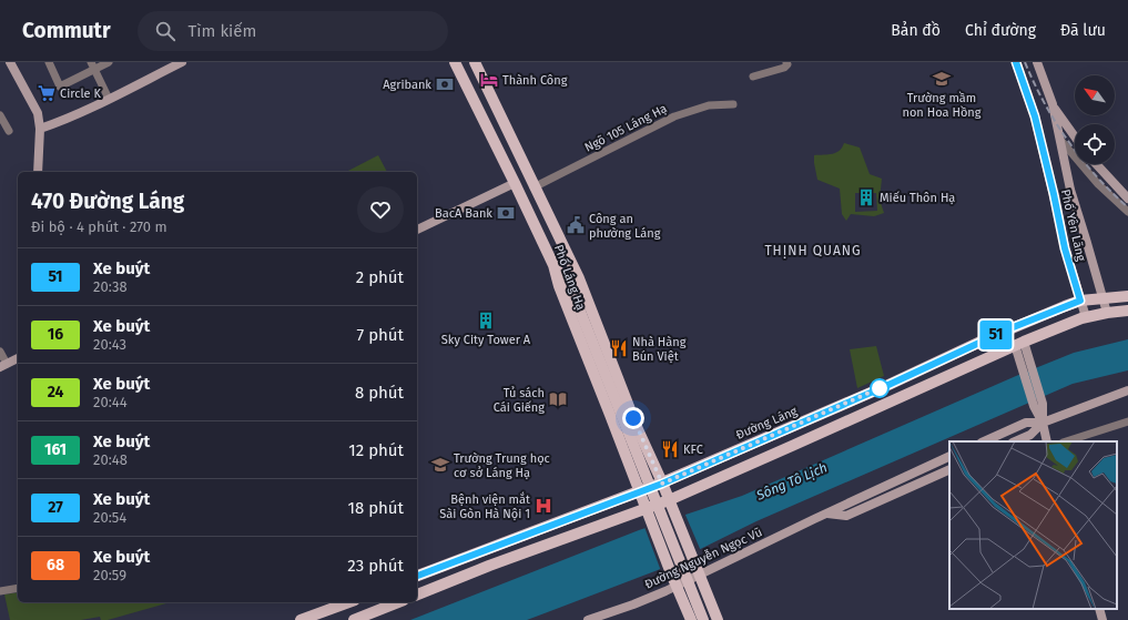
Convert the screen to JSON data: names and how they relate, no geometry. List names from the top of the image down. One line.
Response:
{"streets":{"main road":["Phố Yên Lãng","Phố Láng Hạ","Đường Láng","Đường Nguyễn Ngọc Vũ"],"street":["Ngõ 105 Láng Hạ"]},"crossings":[["Ngõ 105 Láng Hạ","Phố Láng Hạ"],["Phố Yên Lãng","Đường Láng"],["Phố Láng Hạ","Đường Láng"],["Phố Láng Hạ","Đường Nguyễn Ngọc Vũ"]],"districts":["THỊNH QUANG"],"water":["Sông Tô Lịch"],"places":{"school or university":["Trường mầm non Hoa Hồng","Trường Trung học cơ sở Láng Hạ"],"hotel":["Thành Công"],"bank":["Agribank","BacA Bank"],"supermarket":["Circle K"],"building":["Miếu Thôn Hạ","Sky City Tower A"],"public building":["Công an phường Láng"],"restaurant":["Nhà Hàng Bún Việt","KFC"],"library":["Tủ sách Cái Giếng"],"hospital":["Bệnh viện mắt Sài Gòn Hà Nội 1"]},"lines":["bus line 51"],"north":"top left","page":{"header":"Commutr","search":"Tìm kiếm","nav":["Bản đồ","Chỉ đường","Đã lưu"],"on_map":"51","heading":["470 Đường Láng","Đi bộ · 4 phút · 270 m"],"list":[{"mark":"51","name":"Xe buýt","note":"20:38","value":"2 phút"},{"mark":"16","name":"Xe buýt","note":"20:43","value":"7 phút"},{"mark":"24","name":"Xe buýt","note":"20:44","value":"8 phút"},{"mark":"161","name":"Xe buýt","note":"20:48","value":"12 phút"},{"mark":"27","name":"Xe buýt","note":"20:54","value":"18 phút"},{"mark":"68","name":"Xe buýt","note":"20:59","value":"23 phút"}]}}
